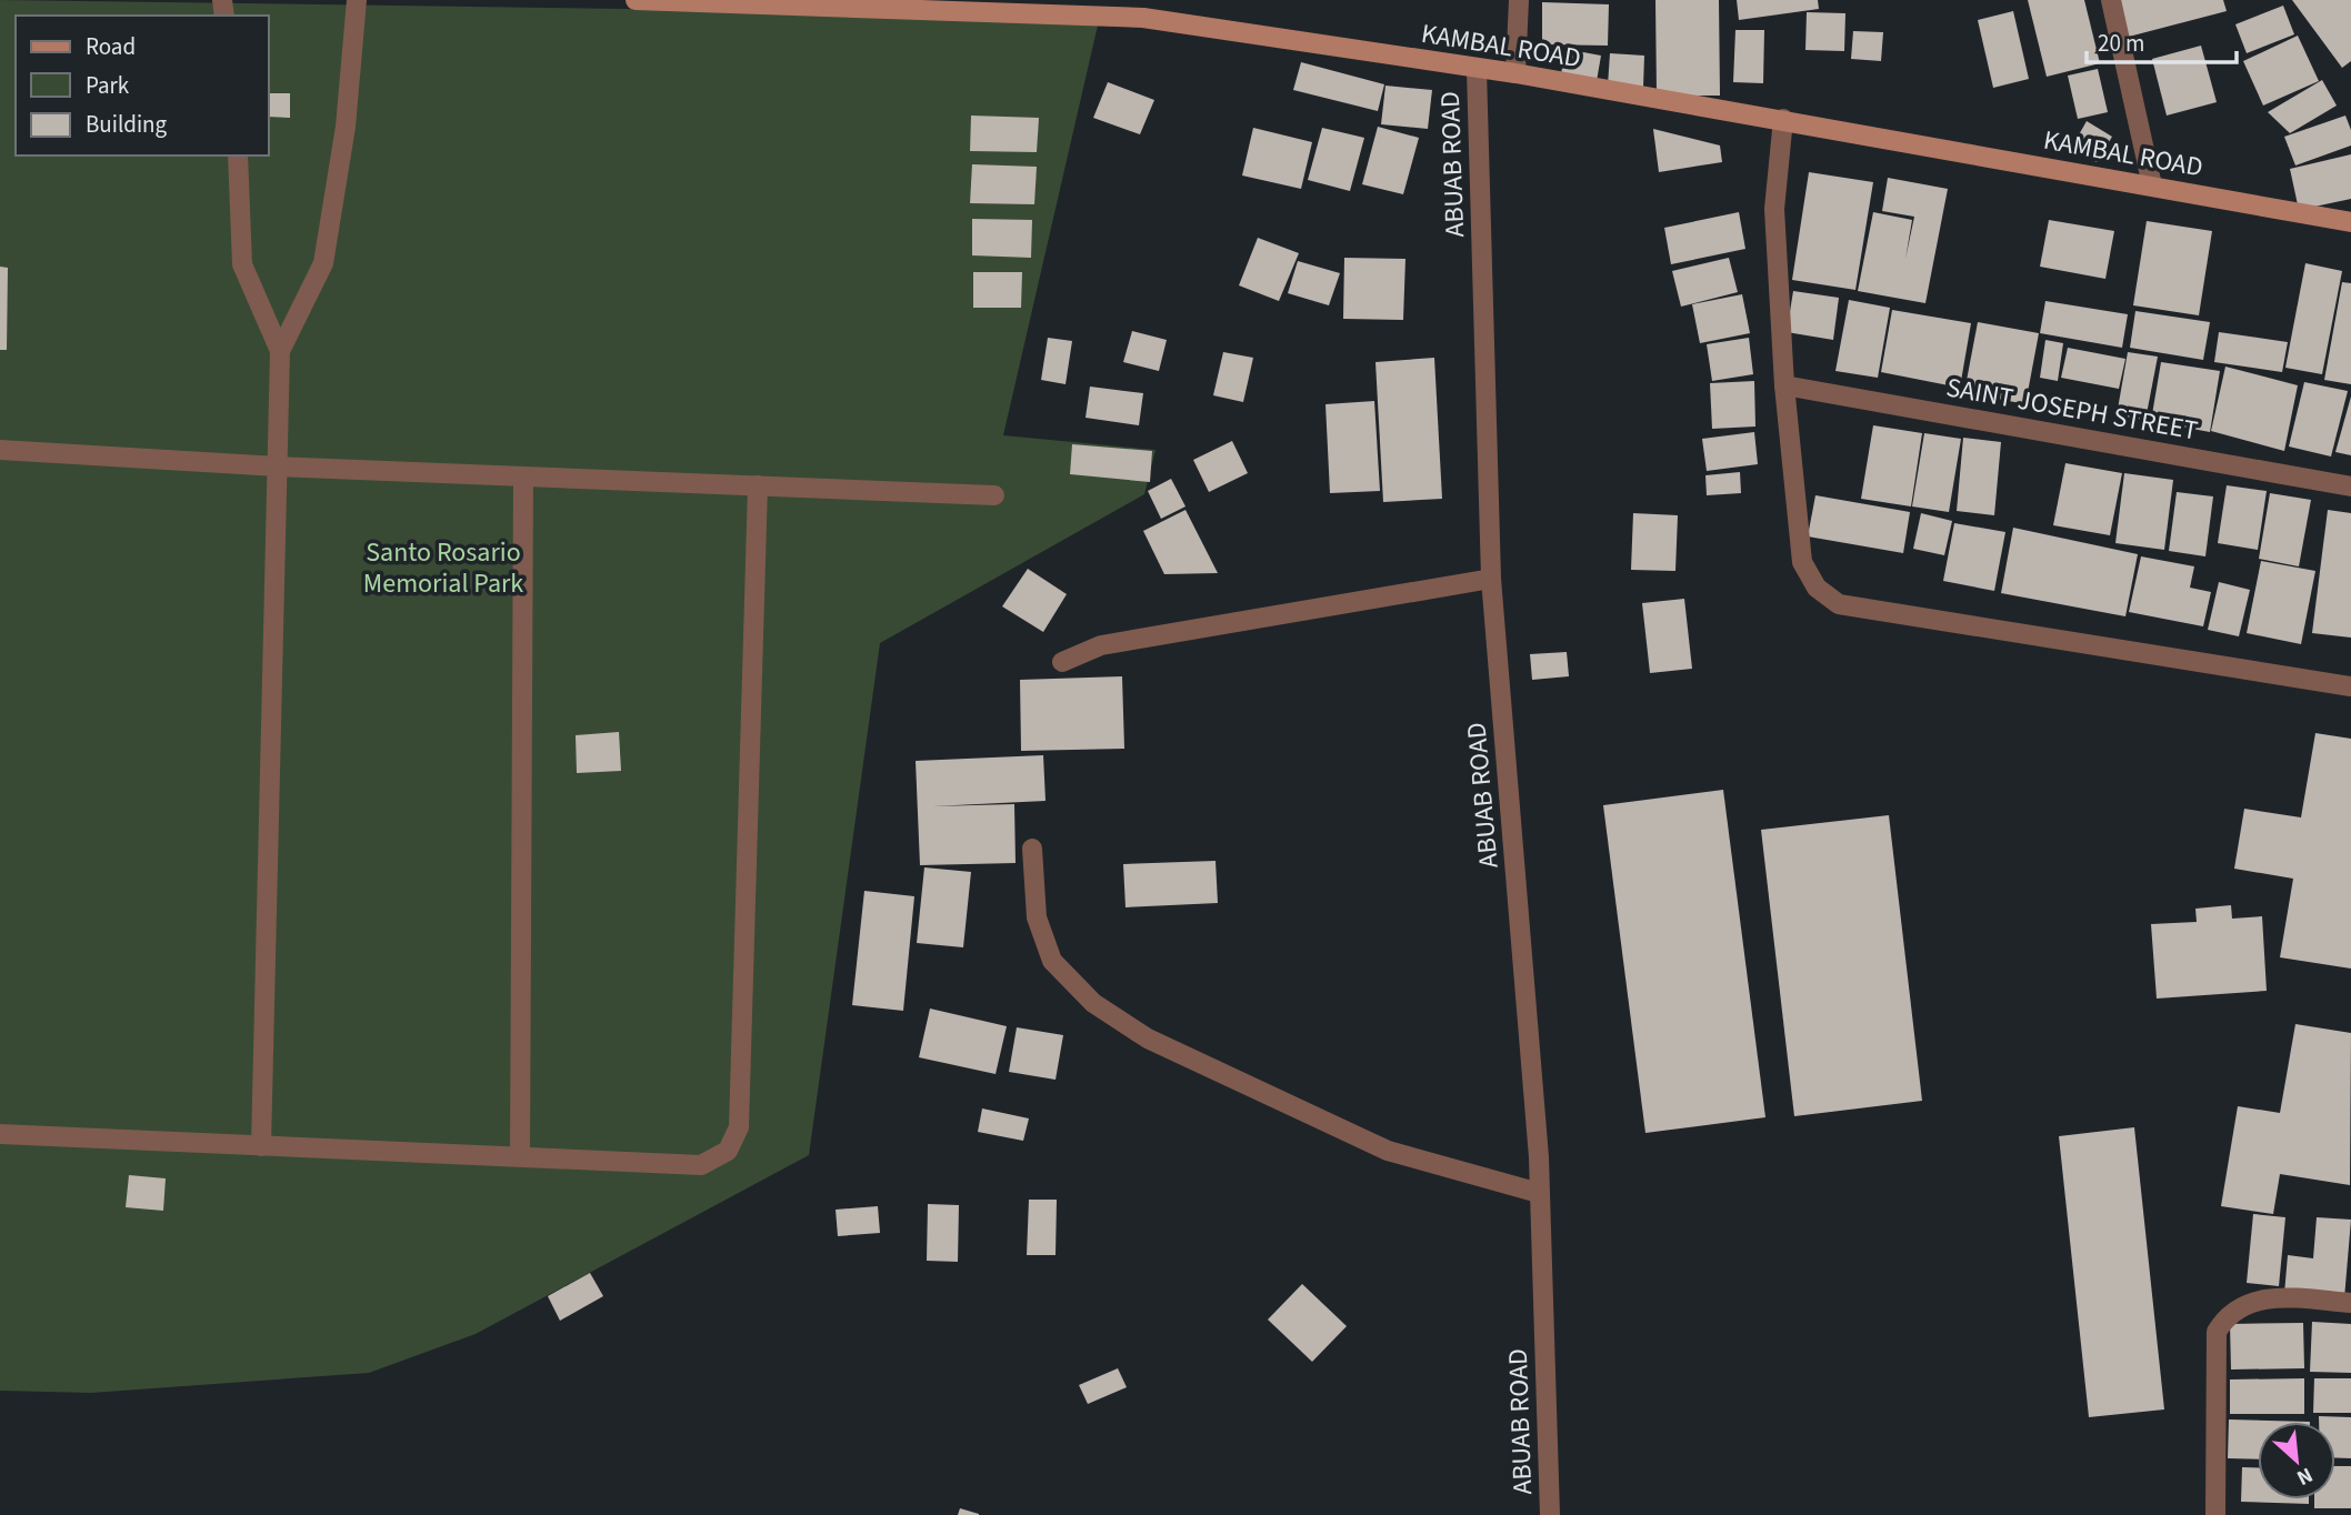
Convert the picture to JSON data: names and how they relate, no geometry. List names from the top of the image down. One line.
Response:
{"streets":{"main road":["KAMBAL ROAD"],"street":["ABUAB ROAD","SAINT JOSEPH STREET"]},"crossings":[["KAMBAL ROAD","ABUAB ROAD"]],"parks":["Santo Rosario Memorial Park"],"legend":["Road","Park","Building"],"scale_bar":"20 m","north":"bottom right"}
